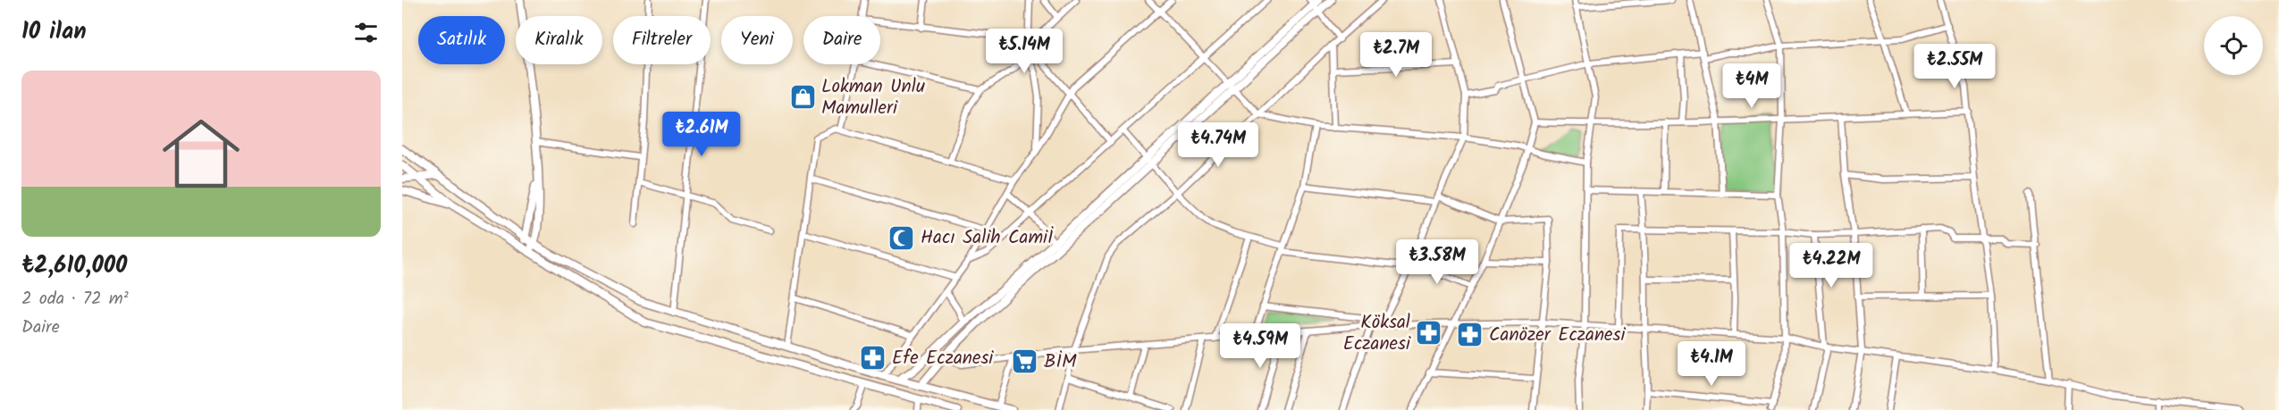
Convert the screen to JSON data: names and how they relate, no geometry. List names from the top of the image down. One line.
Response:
{"places":{"shop":["Lokman Unlu Mamulleri"],"mosque":["Hacı Salih Camiİ"],"pharmacy":["Köksal Eczanesi","Canözer Eczanesi","Efe Eczanesi"],"supermarket":["BİM"]},"page":{"heading":"10 ilan","chip":["Satılık","Kiralık","Filtreler","Yeni","Daire"],"price":["₺5.14M","₺2.7M","₺2.55M","₺4M","₺2.61M","₺4.74M","₺3.58M","₺4.22M","₺4.59M","₺4.1M"],"list":[{"name":"₺2,610,000","note":"2 oda · 72 m² · Daire"}]}}
